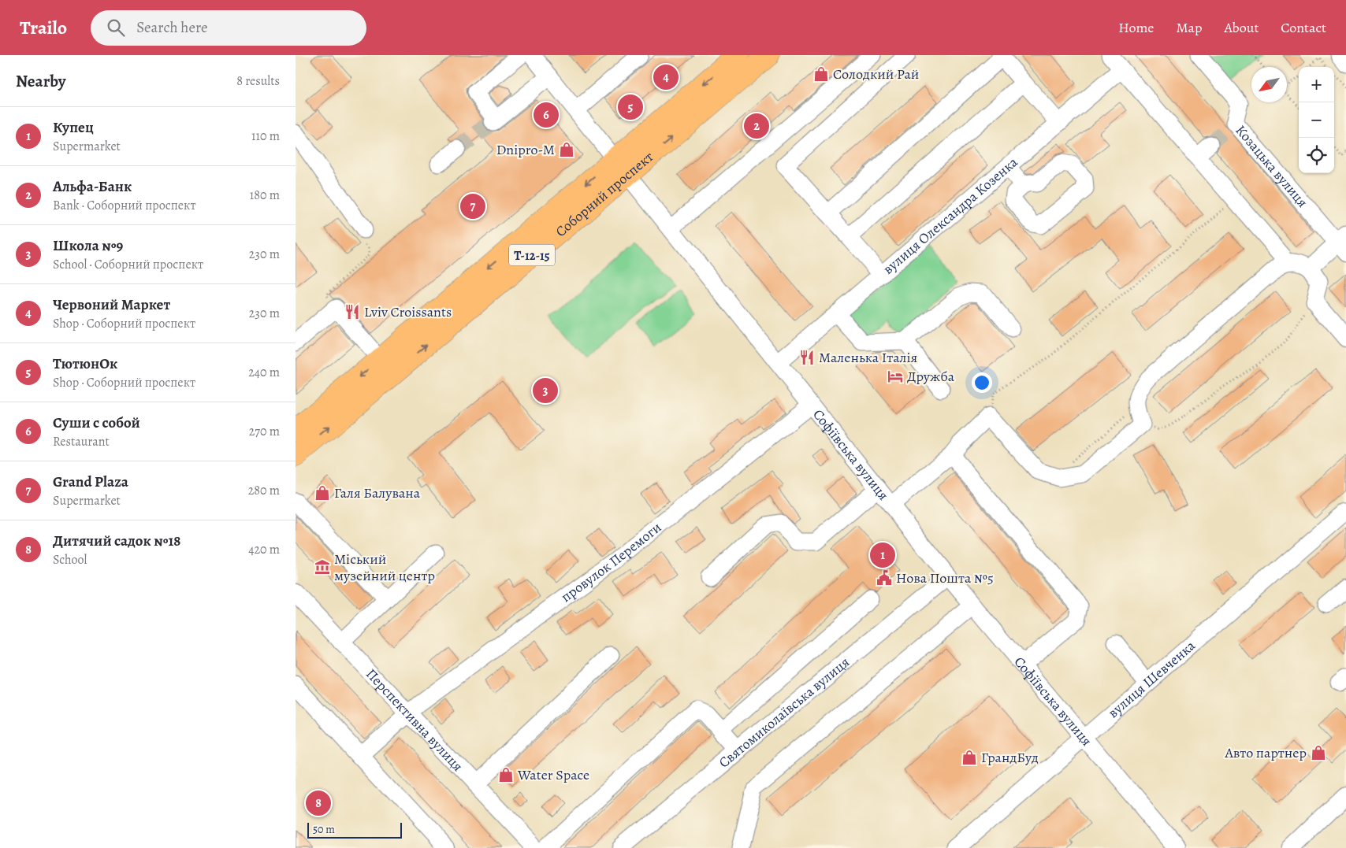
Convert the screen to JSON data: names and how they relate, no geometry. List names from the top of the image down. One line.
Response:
{"streets":{"main road":["Соборний проспект","Т-12-15"],"street":["Козацька вулиця","вулиця Олександра Козенка","Софіївська вулиця","провулок Перемоги","вулиця Шевченка","Святомиколаївська вулиця","Перспективна вулиця"]},"crossings":[["Соборний проспект","Софіївська вулиця"],["вулиця Олександра Козенка","Софіївська вулиця"],["Софіївська вулиця","провулок Перемоги"],["Софіївська вулиця","вулиця Шевченка"],["Софіївська вулиця","Святомиколаївська вулиця"],["провулок Перемоги","Перспективна вулиця"]],"places":{"shop":["Солодкий Рай","Dnipro-M","Галя Балувана","Авто партнер","ГрандБуд","Water Space"],"restaurant":["Lviv Croissants","Маленька Італія"],"hotel":["Дружба"],"museum":["Міський музейний центр"],"public building":["Нова Пошта №5"]},"scale_bar":"50 m","north":"bottom left","page":{"header":"Trailo","search":"Search here","nav":["Home","Map","About","Contact"],"heading":["Nearby","8 results"],"pins":["4","5","6","2","7","3","1","8"],"map_buttons":["+","−"],"list":[{"mark":"1","name":"Купец","note":"Supermarket","value":"110 m"},{"mark":"2","name":"Альфа-Банк","note":"Bank · Соборний проспект","value":"180 m"},{"mark":"3","name":"Школа №9","note":"School · Соборний проспект","value":"230 m"},{"mark":"4","name":"Червоний Маркет","note":"Shop · Соборний проспект","value":"230 m"},{"mark":"5","name":"ТютюнОк","note":"Shop · Соборний проспект","value":"240 m"},{"mark":"6","name":"Суши с собой","note":"Restaurant","value":"270 m"},{"mark":"7","name":"Grand Plaza","note":"Supermarket","value":"280 m"},{"mark":"8","name":"Дитячий садок №18","note":"School","value":"420 m"}],"scale":"50 m"}}
